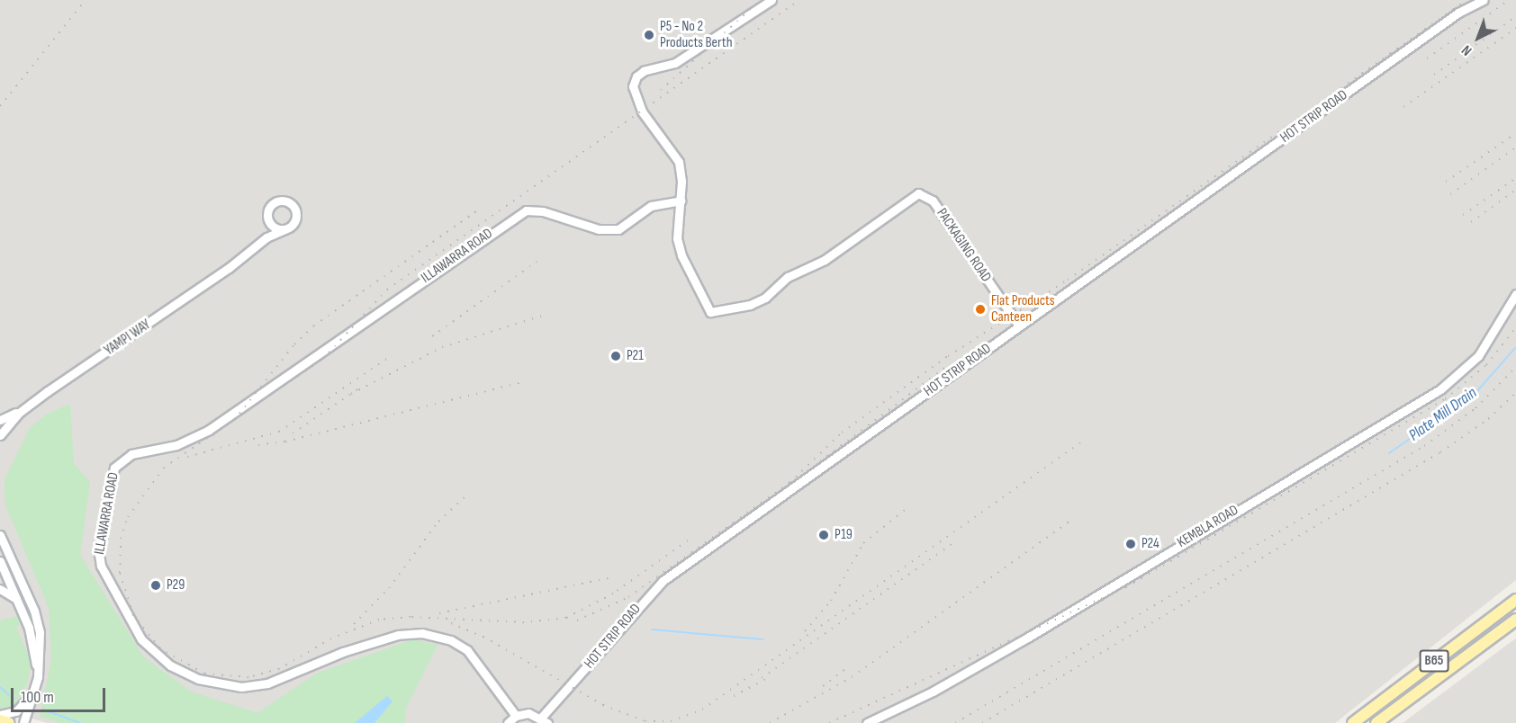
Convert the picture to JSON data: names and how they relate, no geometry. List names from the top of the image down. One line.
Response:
{"streets":{"main road":["B65"],"street":["HOT STRIP ROAD","PACKAGING ROAD","ILLAWARRA ROAD","YAMPI WAY","KEMBLA ROAD"]},"crossings":[["HOT STRIP ROAD","PACKAGING ROAD"],["PACKAGING ROAD","ILLAWARRA ROAD"]],"water":["Plate Mill Drain"],"places":["P5 - No 2 Products Berth","Flat Products Canteen","P21","P19","P24","P29"],"scale_bar":"100 m","north":"bottom left"}
